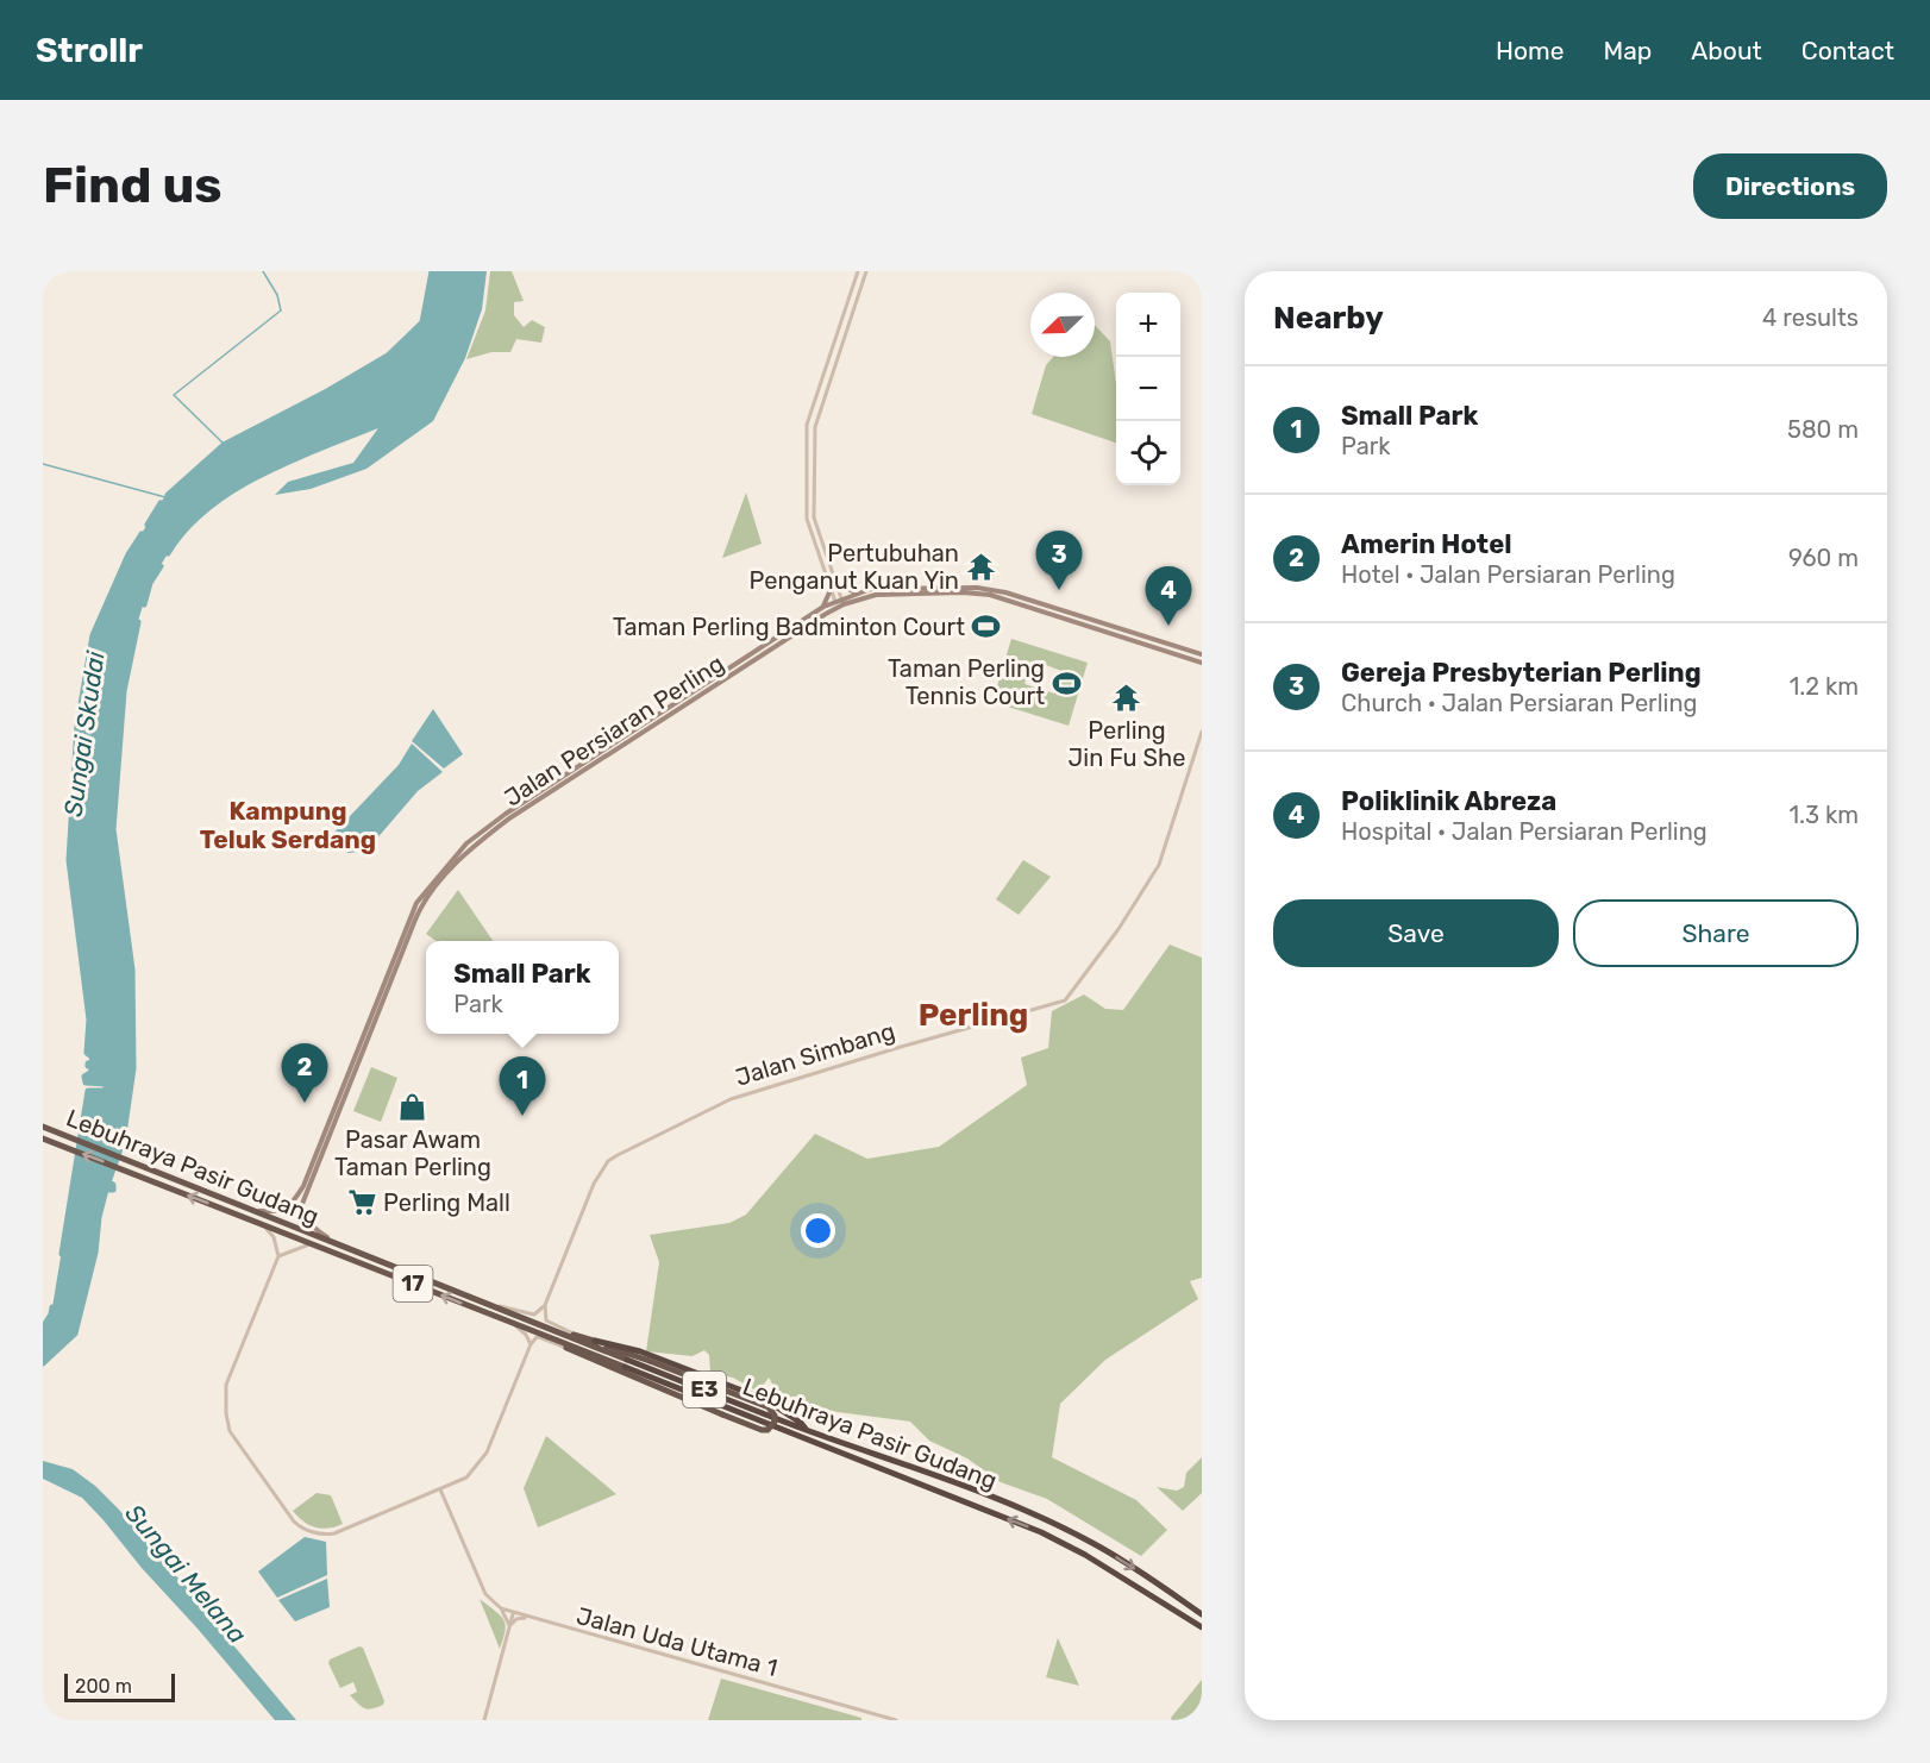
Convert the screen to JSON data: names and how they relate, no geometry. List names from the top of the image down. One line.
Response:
{"streets":{"highway":["Lebuhraya Pasir Gudang","17","E3"],"main road":["Jalan Persiaran Perling"],"street":["Jalan Simbang","Jalan Uda Utama 1"]},"crossings":[["Jalan Persiaran Perling","Lebuhraya Pasir Gudang"]],"districts":["Kampung Teluk Serdang","Perling"],"water":["Sungai Skudai","Sungai Melana"],"places":{"temple":["Pertubuhan Penganut Kuan Yin","Perling Jin Fu She"],"sports":["Taman Perling Badminton Court","Taman Perling Tennis Court"],"shop":["Pasar Awam Taman Perling"],"supermarket":["Perling Mall"]},"scale_bar":"200 m","north":"bottom left","page":{"header":"Strollr","nav":["Home","Map","About","Contact"],"buttons":["Directions",["Save","Share"]],"title":"Find us","heading":["Nearby","4 results"],"map_buttons":["+","−"],"list":[{"mark":"1","name":"Small Park","note":"Park","value":"580 m"},{"mark":"2","name":"Amerin Hotel","note":"Hotel · Jalan Persiaran Perling","value":"960 m"},{"mark":"3","name":"Gereja Presbyterian Perling","note":"Church · Jalan Persiaran Perling","value":"1.2 km"},{"mark":"4","name":"Poliklinik Abreza","note":"Hospital · Jalan Persiaran Perling","value":"1.3 km"}],"pins":["3","4","2","1"],"popup":["Small Park","Park"],"scale":"200 m"}}
